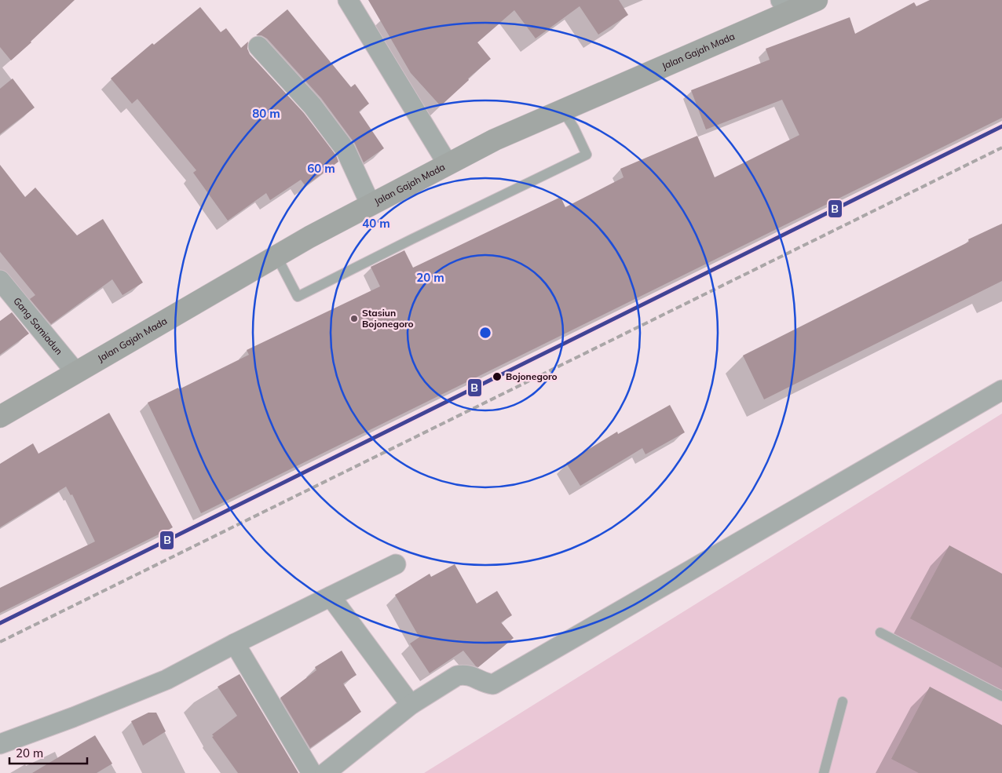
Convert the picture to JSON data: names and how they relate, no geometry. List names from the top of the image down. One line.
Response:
{"streets":{"highway":["Jalan Gajah Mada"],"street":["Gang Samiadun"]},"crossings":[["Jalan Gajah Mada","Gang Samiadun"]],"places":["Stasiun Bojonegoro","Bojonegoro"],"lines":["transit line B"],"scale_bar":"20 m","rings":["80 m","60 m","40 m","20 m"]}
